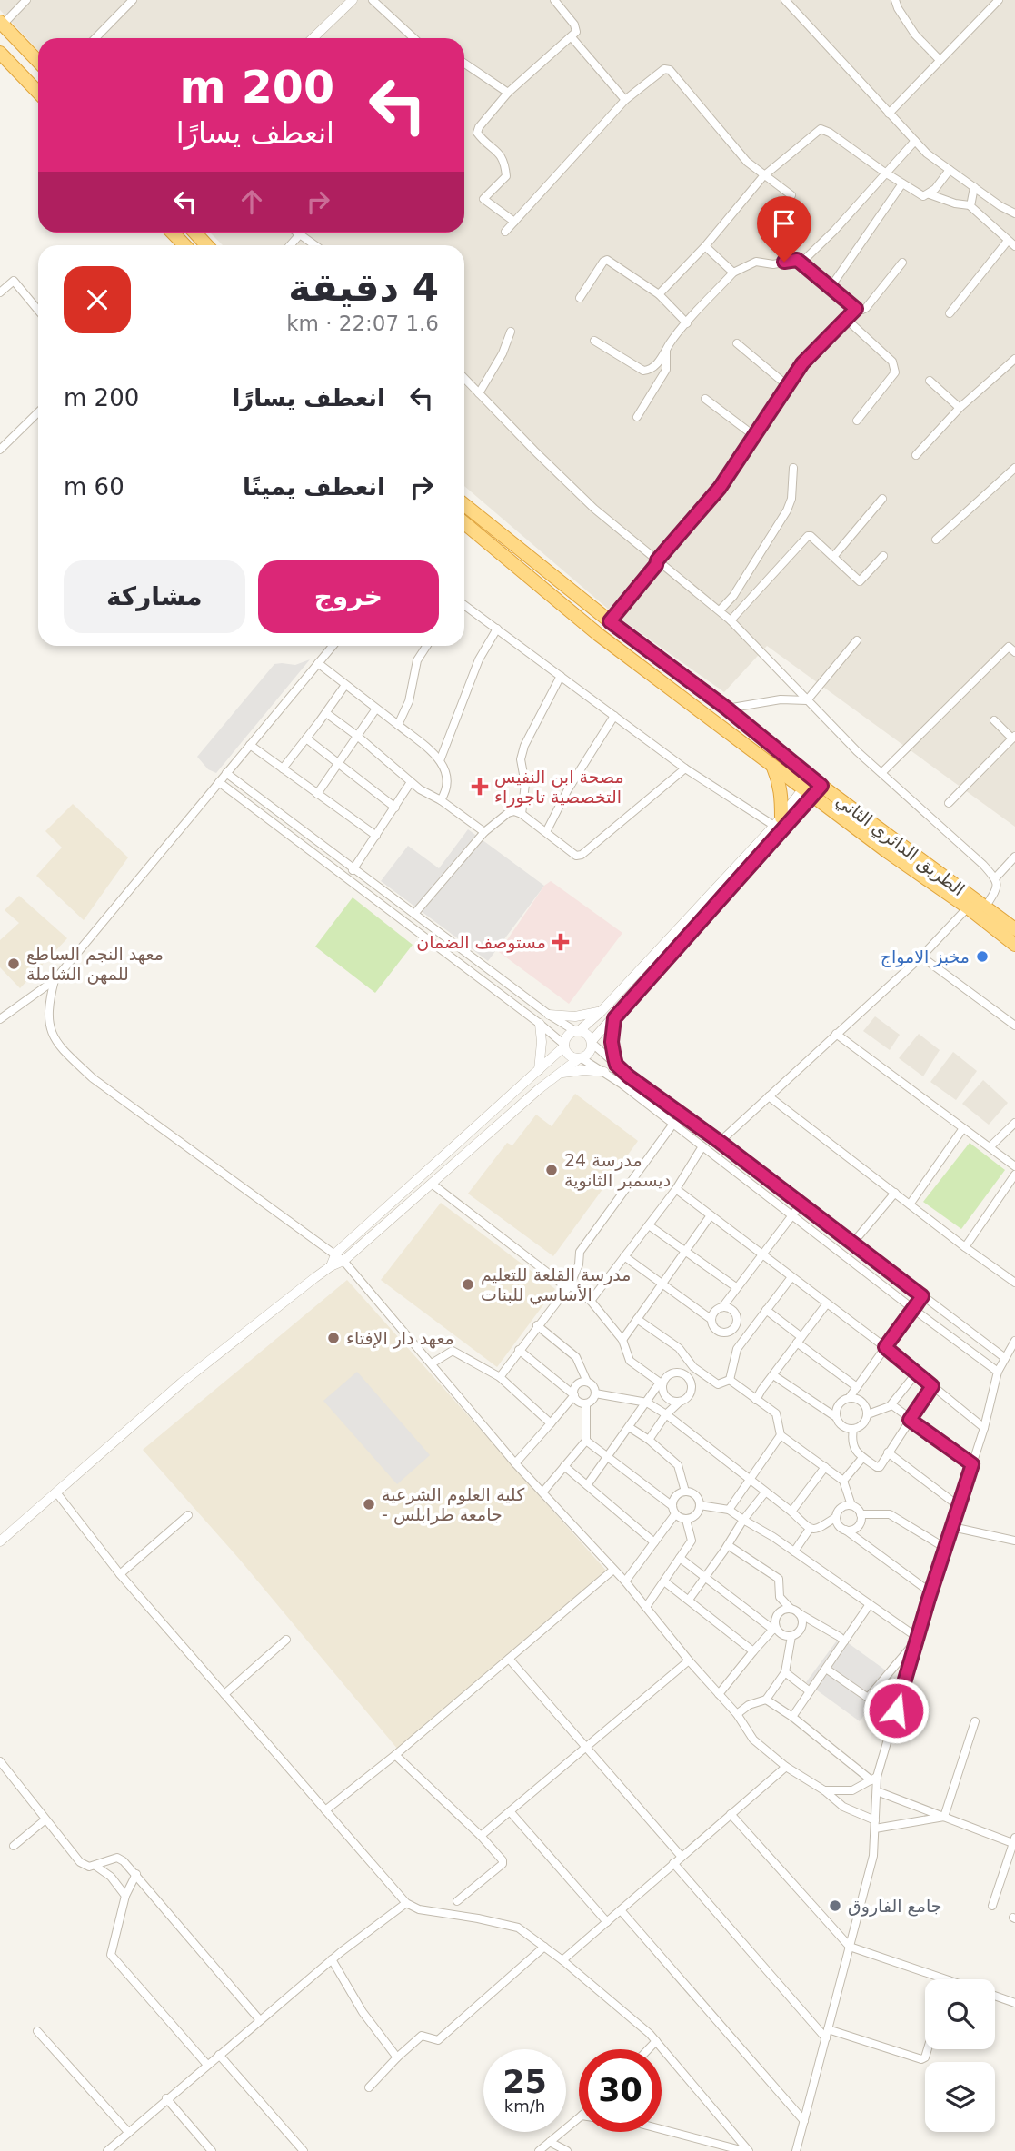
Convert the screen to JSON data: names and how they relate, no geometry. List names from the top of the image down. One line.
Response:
{"streets":{"highway":["الطريق الدائري الثاني"]},"places":{"health":["مصحة ابن النفيس التخصصية تاجوراء","مستوصف الضمان"],"other":["مخبز الامواج","معهد النجم الساطع للمهن الشاملة","مدرسة 24 ديسمبر الثانوية","مدرسة القلعة للتعليم الأساسي للبنات","معهد دار الإفتاء","كلية العلوم الشرعية - جامعة طرابلس","جامع الفاروق"]},"page":{"turn":["200 m","انعطف يسارًا"],"heading":["4 دقيقة","1.6 km · 22:07"],"list":[{"name":"انعطف يسارًا","value":"200 m"},{"name":"انعطف يمينًا","value":"60 m"}],"buttons":["خروج","مشاركة"],"speed":"25 km/h","limit":"30"}}
